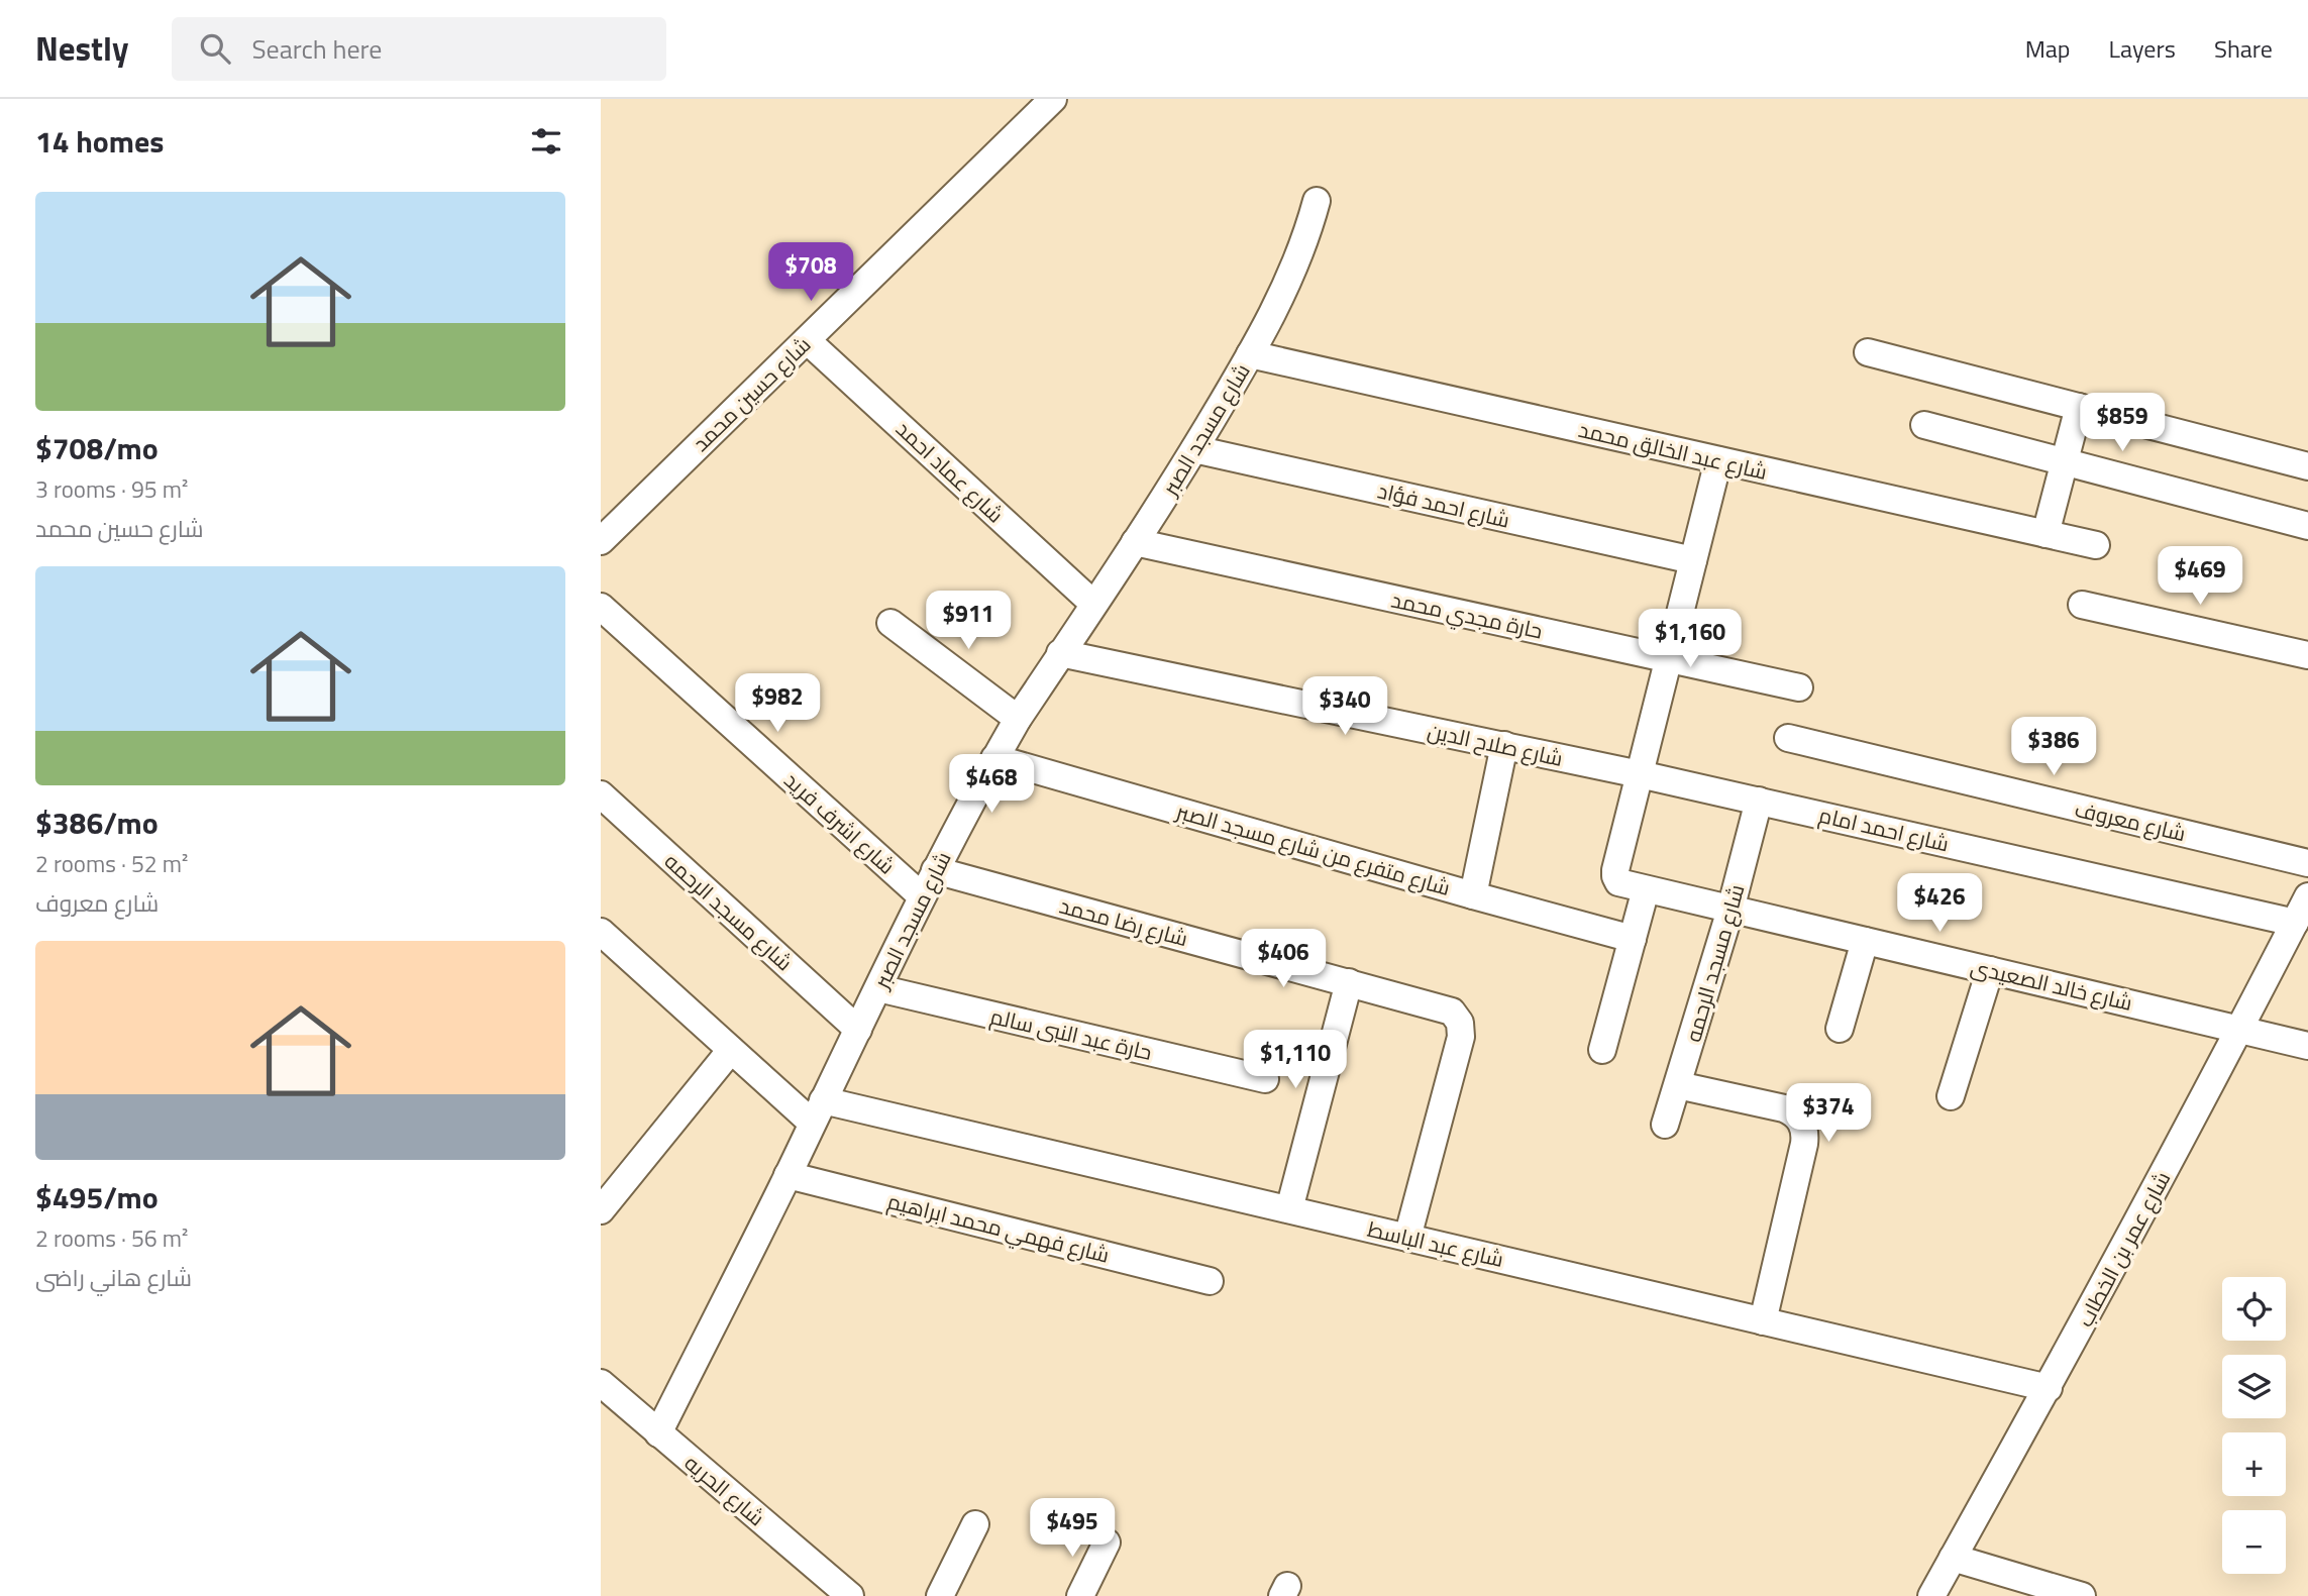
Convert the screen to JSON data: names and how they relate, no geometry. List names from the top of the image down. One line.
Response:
{"streets":{"street":["شارع حسين محمد","شارع مسجد الصبر","شارع عبد الخالق محمد","شارع عماد احمد","شارع احمد فؤاد","حارة مجدي محمد","شارع صلاح الدين","شارع معروف","شارع اشرف فريد","شارع احمد امام","شارع متفرع من شارع مسجد الصبر","شارع مسجد الرحمه","شارع رضا محمد","شارع خالد الصعيدى","حارة عبد النبى سالم","شارع فهمي محمد ابراهيم","شارع عبد الباسط","شارع عمر بن الخطاب","شارع الحريه"]},"crossings":[["شارع حسين محمد","شارع عماد احمد"],["شارع مسجد الصبر","شارع عبد الخالق محمد"],["شارع مسجد الصبر","شارع عماد احمد"],["شارع مسجد الصبر","شارع احمد فؤاد"],["شارع مسجد الصبر","حارة مجدي محمد"],["شارع مسجد الصبر","شارع صلاح الدين"],["شارع مسجد الصبر","شارع اشرف فريد"],["شارع مسجد الصبر","شارع متفرع من شارع مسجد الصبر"],["شارع مسجد الصبر","شارع مسجد الرحمه"],["شارع مسجد الصبر","شارع رضا محمد"],["شارع مسجد الصبر","حارة عبد النبى سالم"],["شارع مسجد الصبر","شارع فهمي محمد ابراهيم"],["شارع مسجد الصبر","شارع عبد الباسط"],["شارع مسجد الصبر","شارع الحريه"],["شارع صلاح الدين","شارع احمد امام"],["شارع صلاح الدين","شارع خالد الصعيدى"],["شارع احمد امام","شارع مسجد الرحمه"],["شارع احمد امام","شارع خالد الصعيدى"],["شارع احمد امام","شارع عمر بن الخطاب"],["شارع مسجد الرحمه","شارع خالد الصعيدى"],["شارع رضا محمد","شارع عبد الباسط"],["شارع خالد الصعيدى","شارع عمر بن الخطاب"],["شارع عبد الباسط","شارع عمر بن الخطاب"]],"page":{"header":"Nestly","search":"Search here","nav":["Map","Layers","Share"],"heading":"14 homes","list":[{"name":"$708/mo","note":"3 rooms · 95 m² · شارع حسين محمد"},{"name":"$386/mo","note":"2 rooms · 52 m² · شارع معروف"},{"name":"$495/mo","note":"2 rooms · 56 m² · شارع هاني راضى"}],"price":["$708","$859","$469","$911","$1,160","$982","$340","$386","$468","$426","$406","$1,110","$374","$495"],"map_buttons":["+","−"]}}
